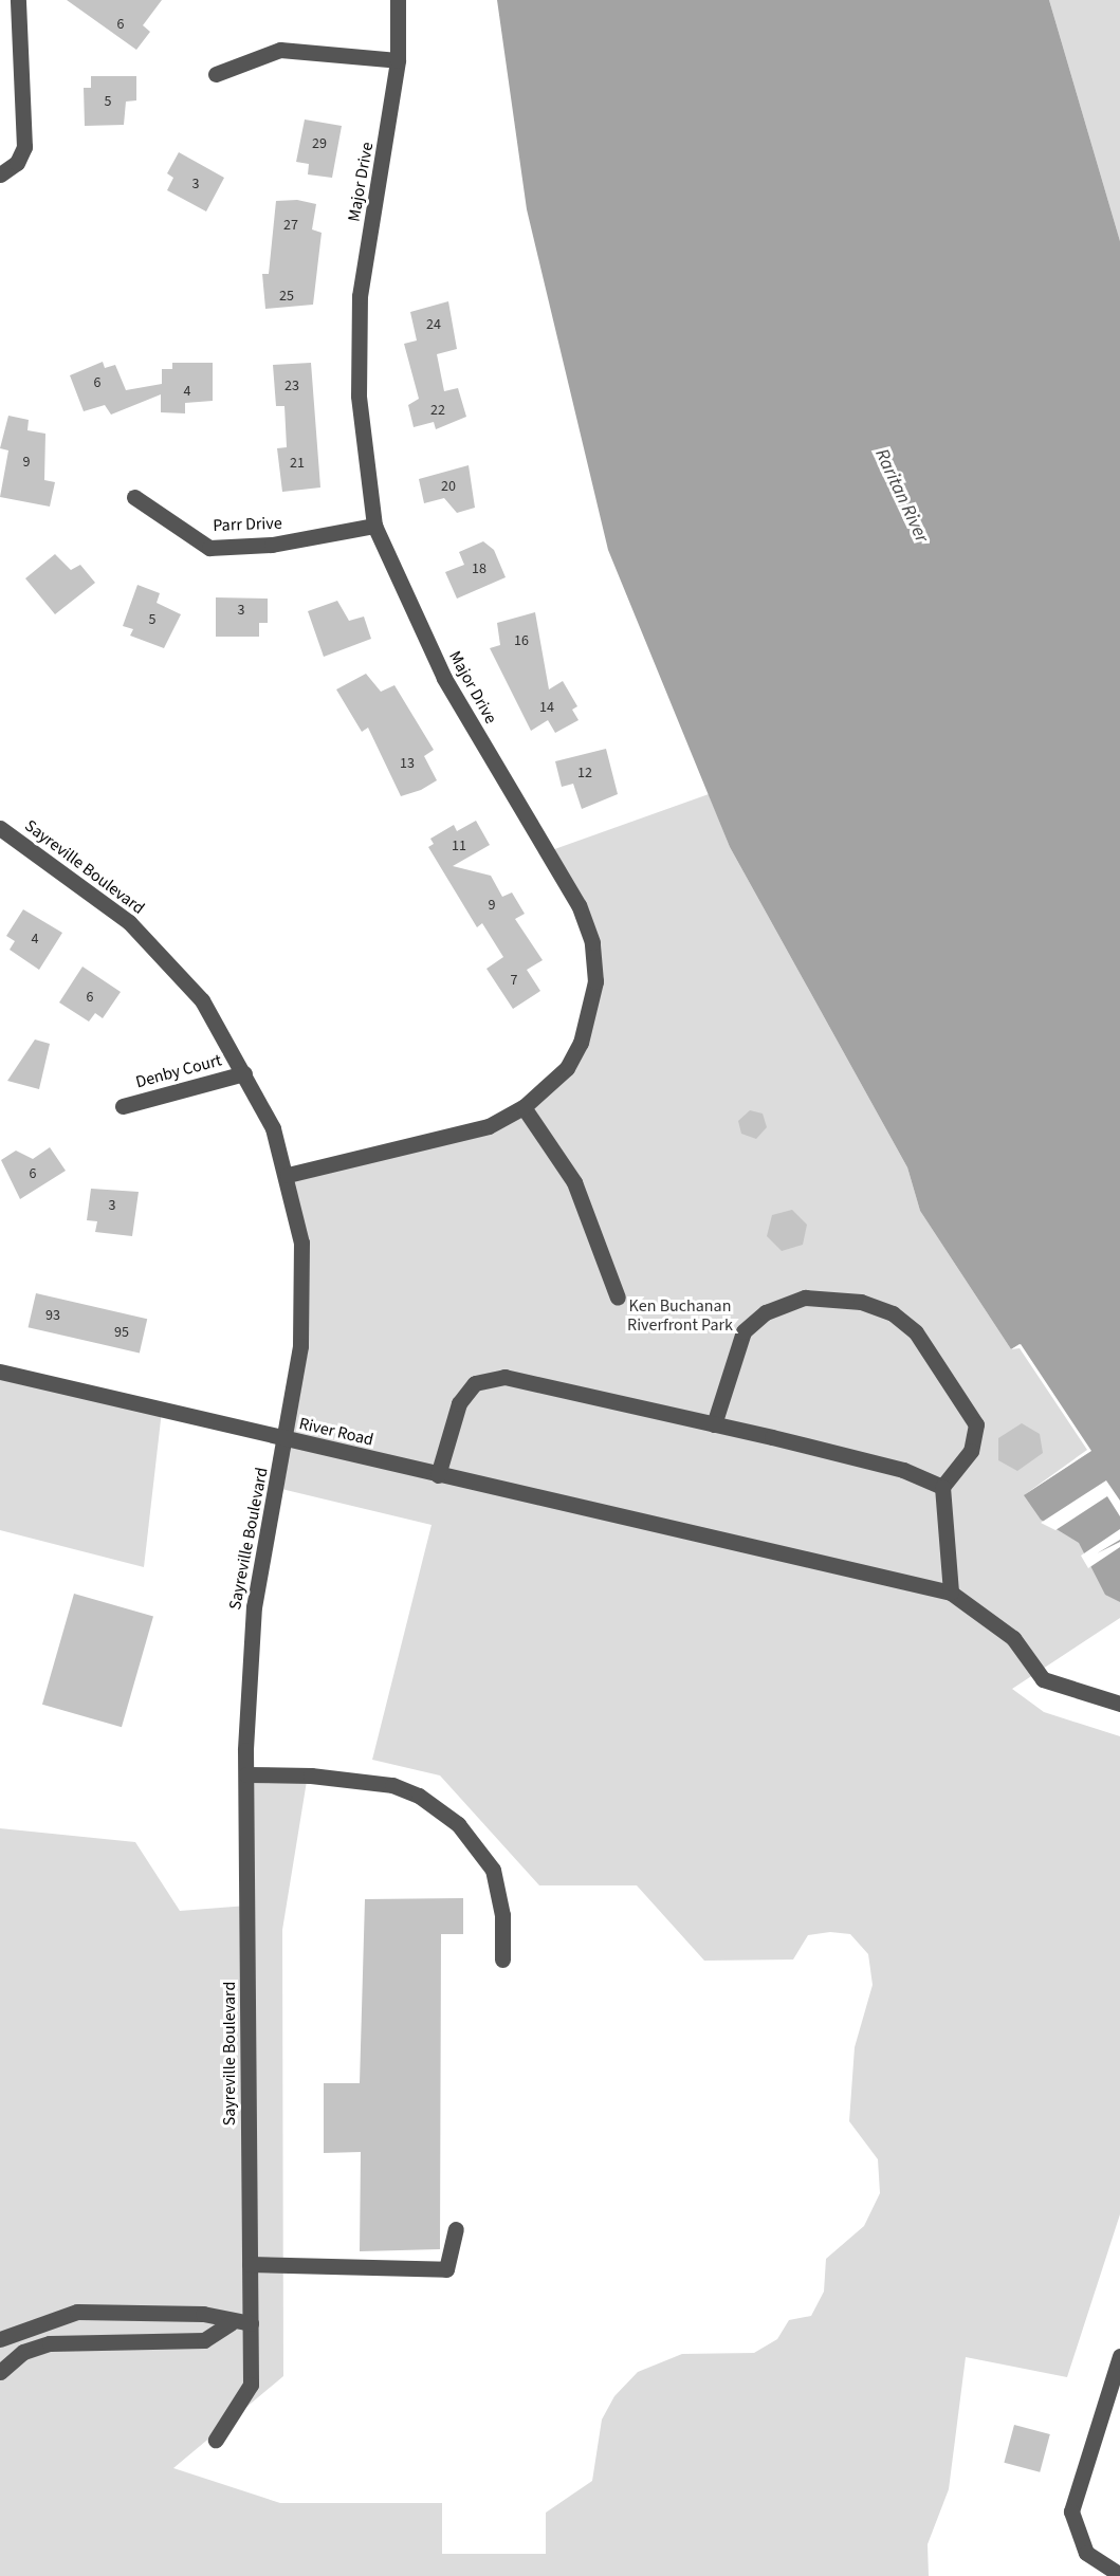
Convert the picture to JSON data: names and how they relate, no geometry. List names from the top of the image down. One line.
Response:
{"streets":{"street":["Major Drive","Parr Drive","Sayreville Boulevard","Denby Court","River Road"]},"crossings":[["Major Drive","Parr Drive"],["Major Drive","Sayreville Boulevard"],["Sayreville Boulevard","Denby Court"],["Sayreville Boulevard","River Road"]],"water":["Raritan River"],"parks":["Ken Buchanan Riverfront Park"],"house_numbers":["6","5","29","3","27","25","24","6","23","4","22","9","21","20","18","3","5","16","14","13","12","11","9","4","7","6","6","3","93","95"]}
